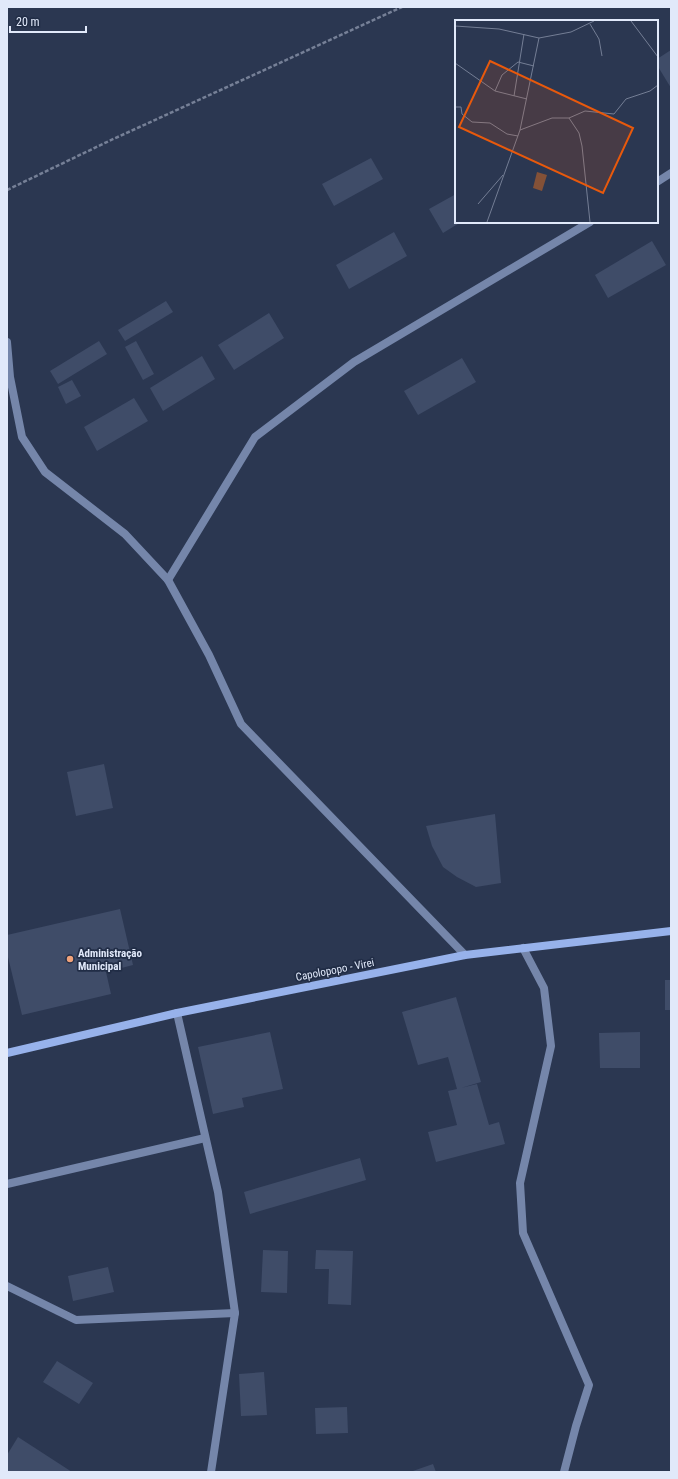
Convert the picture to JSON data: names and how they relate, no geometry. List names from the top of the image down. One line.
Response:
{"streets":{"street":["Capolopopo - Virei"]},"places":["Administração Municipal"],"scale_bar":"20 m"}
